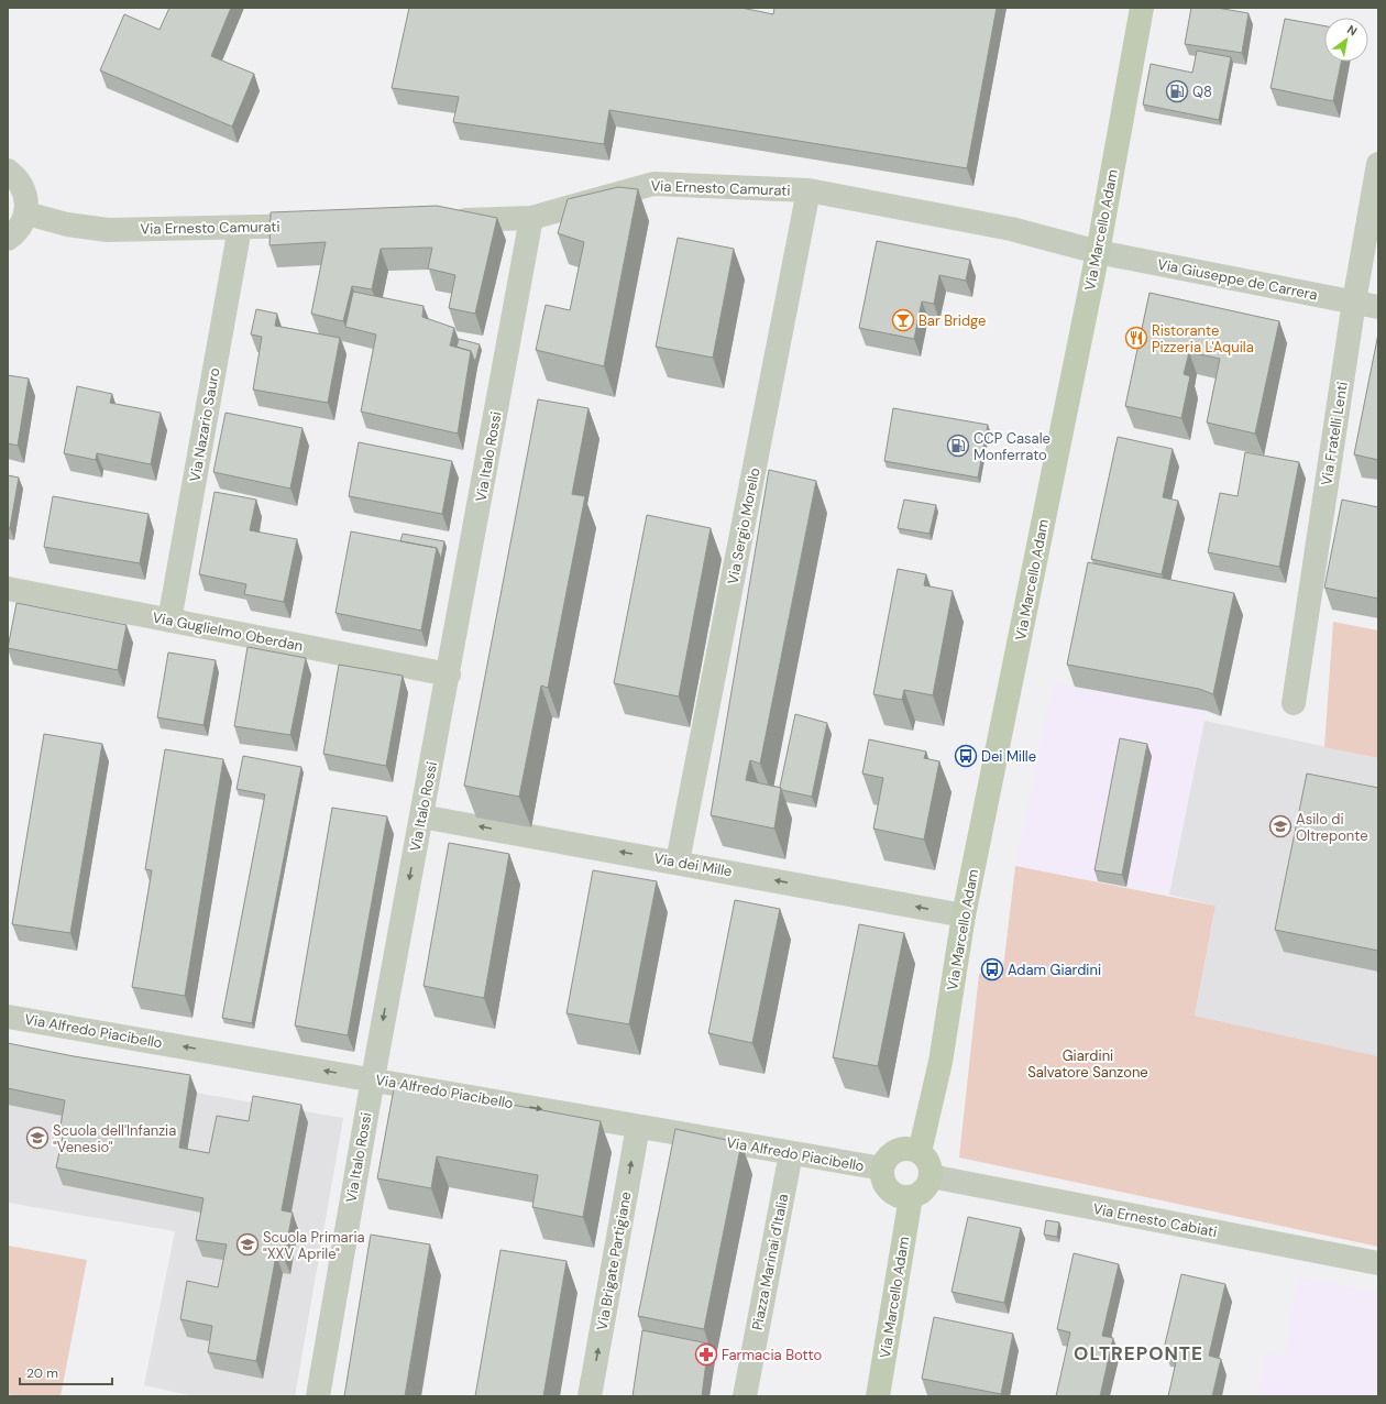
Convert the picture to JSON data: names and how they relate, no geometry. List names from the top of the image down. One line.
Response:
{"streets":{"main road":["Via Marcello Adam"],"street":["Via Ernesto Camurati","Via Giuseppe de Carrera","Via Nazario Sauro","Via Fratelli Lenti","Via Italo Rossi","Via Sergio Morello","Via Guglielmo Oberdan","Via dei Mille","Via Alfredo Piacibello","Via Ernesto Cabiati","Via Brigate Partigiane","Piazza Marinai d'Italia"]},"crossings":[["Via Ernesto Camurati","Via Marcello Adam"],["Via Ernesto Camurati","Via Giuseppe de Carrera"],["Via Ernesto Camurati","Via Nazario Sauro"],["Via Ernesto Camurati","Via Italo Rossi"],["Via Ernesto Camurati","Via Sergio Morello"],["Via Marcello Adam","Via Giuseppe de Carrera"],["Via Marcello Adam","Via dei Mille"],["Via Marcello Adam","Via Alfredo Piacibello"],["Via Marcello Adam","Via Ernesto Cabiati"],["Via Giuseppe de Carrera","Via Fratelli Lenti"],["Via Nazario Sauro","Via Guglielmo Oberdan"],["Via Italo Rossi","Via Guglielmo Oberdan"],["Via Italo Rossi","Via dei Mille"],["Via Italo Rossi","Via Alfredo Piacibello"],["Via Sergio Morello","Via dei Mille"],["Via Alfredo Piacibello","Via Ernesto Cabiati"],["Via Alfredo Piacibello","Via Brigate Partigiane"],["Via Alfredo Piacibello","Piazza Marinai d'Italia"]],"one_way":["Via dei Mille","Via Brigate Partigiane"],"districts":["OLTREPONTE"],"parks":["Giardini Salvatore Sanzone"],"places":{"fuel station":["Q8","CCP Casale Monferrato"],"bar":["Bar Bridge"],"restaurant":["Ristorante Pizzeria L'Aquila"],"bus stop":["Dei Mille","Adam Giardini"],"school or university":["Asilo di Oltreponte","Scuola dell'Infanzia \"Venesio\"","Scuola Primaria \"XXV Aprile\""],"pharmacy":["Farmacia Botto"]},"scale_bar":"20 m","north":"top right"}
